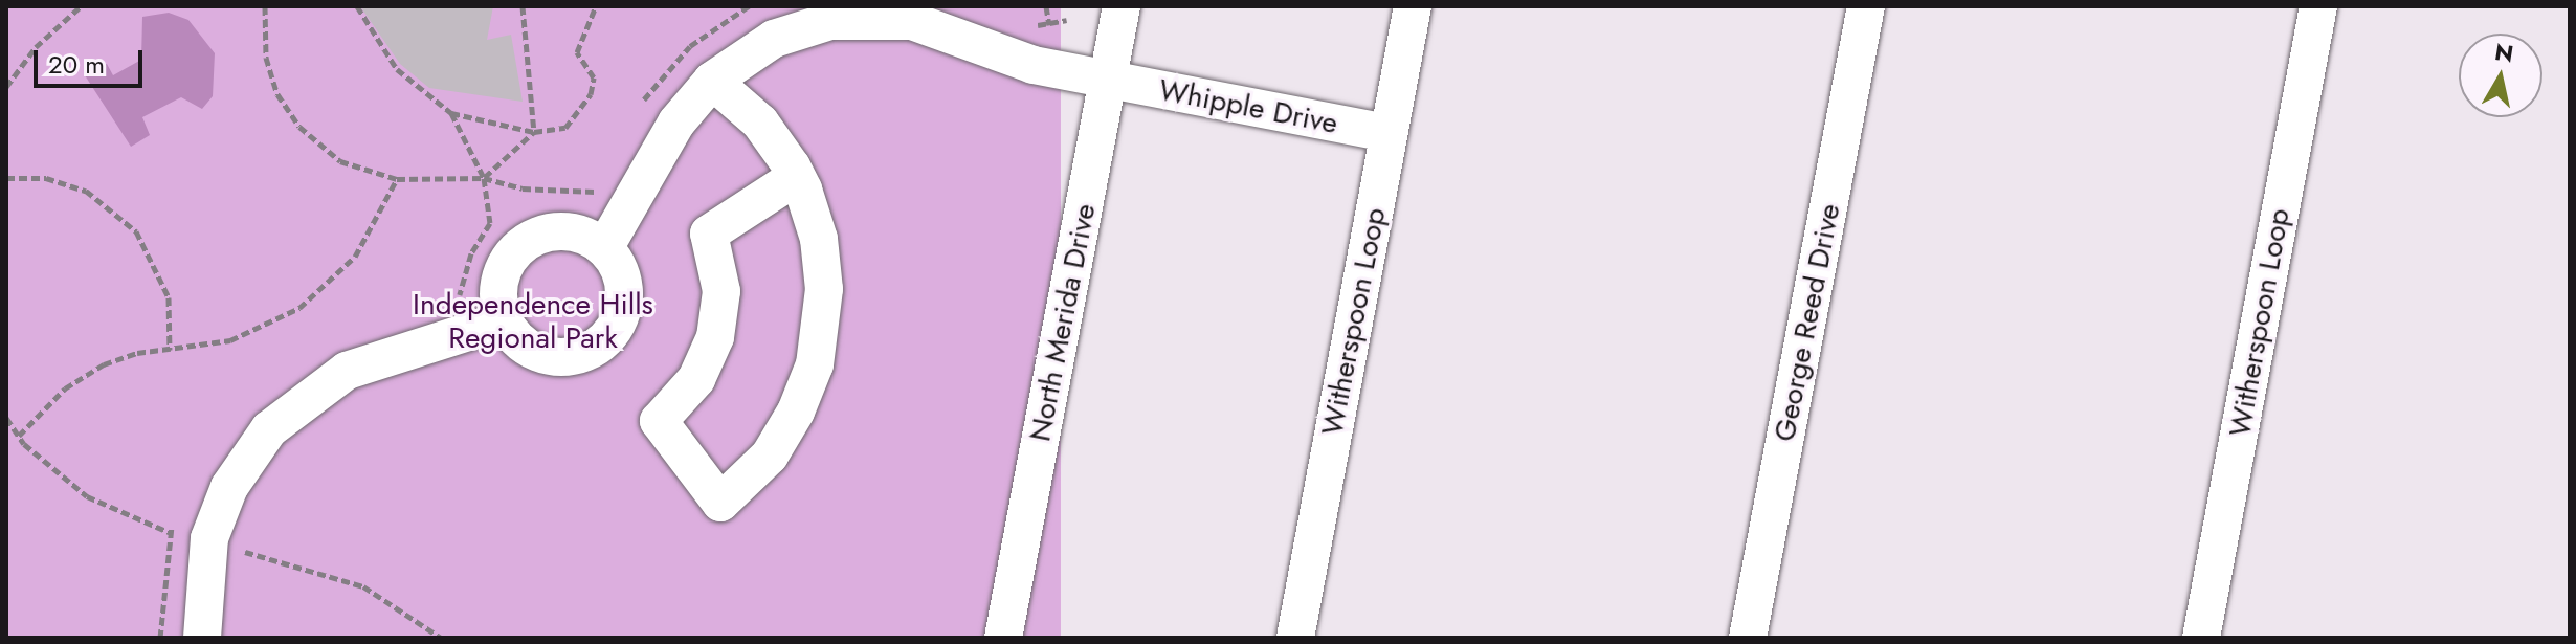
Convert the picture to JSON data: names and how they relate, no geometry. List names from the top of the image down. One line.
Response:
{"streets":{"street":["Whipple Drive","Witherspoon Loop","North Merida Drive","George Reed Drive"]},"crossings":[["Whipple Drive","Witherspoon Loop"],["Whipple Drive","North Merida Drive"]],"parks":["Independence Hills Regional Park"],"scale_bar":"20 m","north":"top"}
